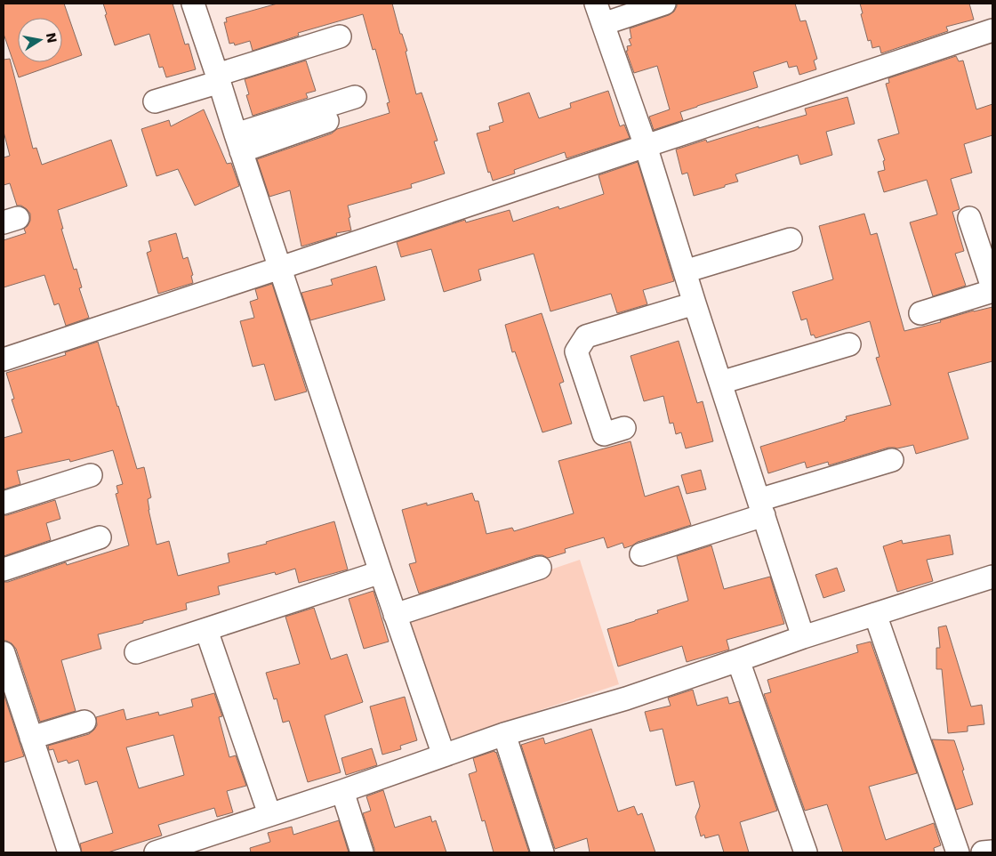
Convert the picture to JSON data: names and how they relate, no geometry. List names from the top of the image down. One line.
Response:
{"north":"right"}
